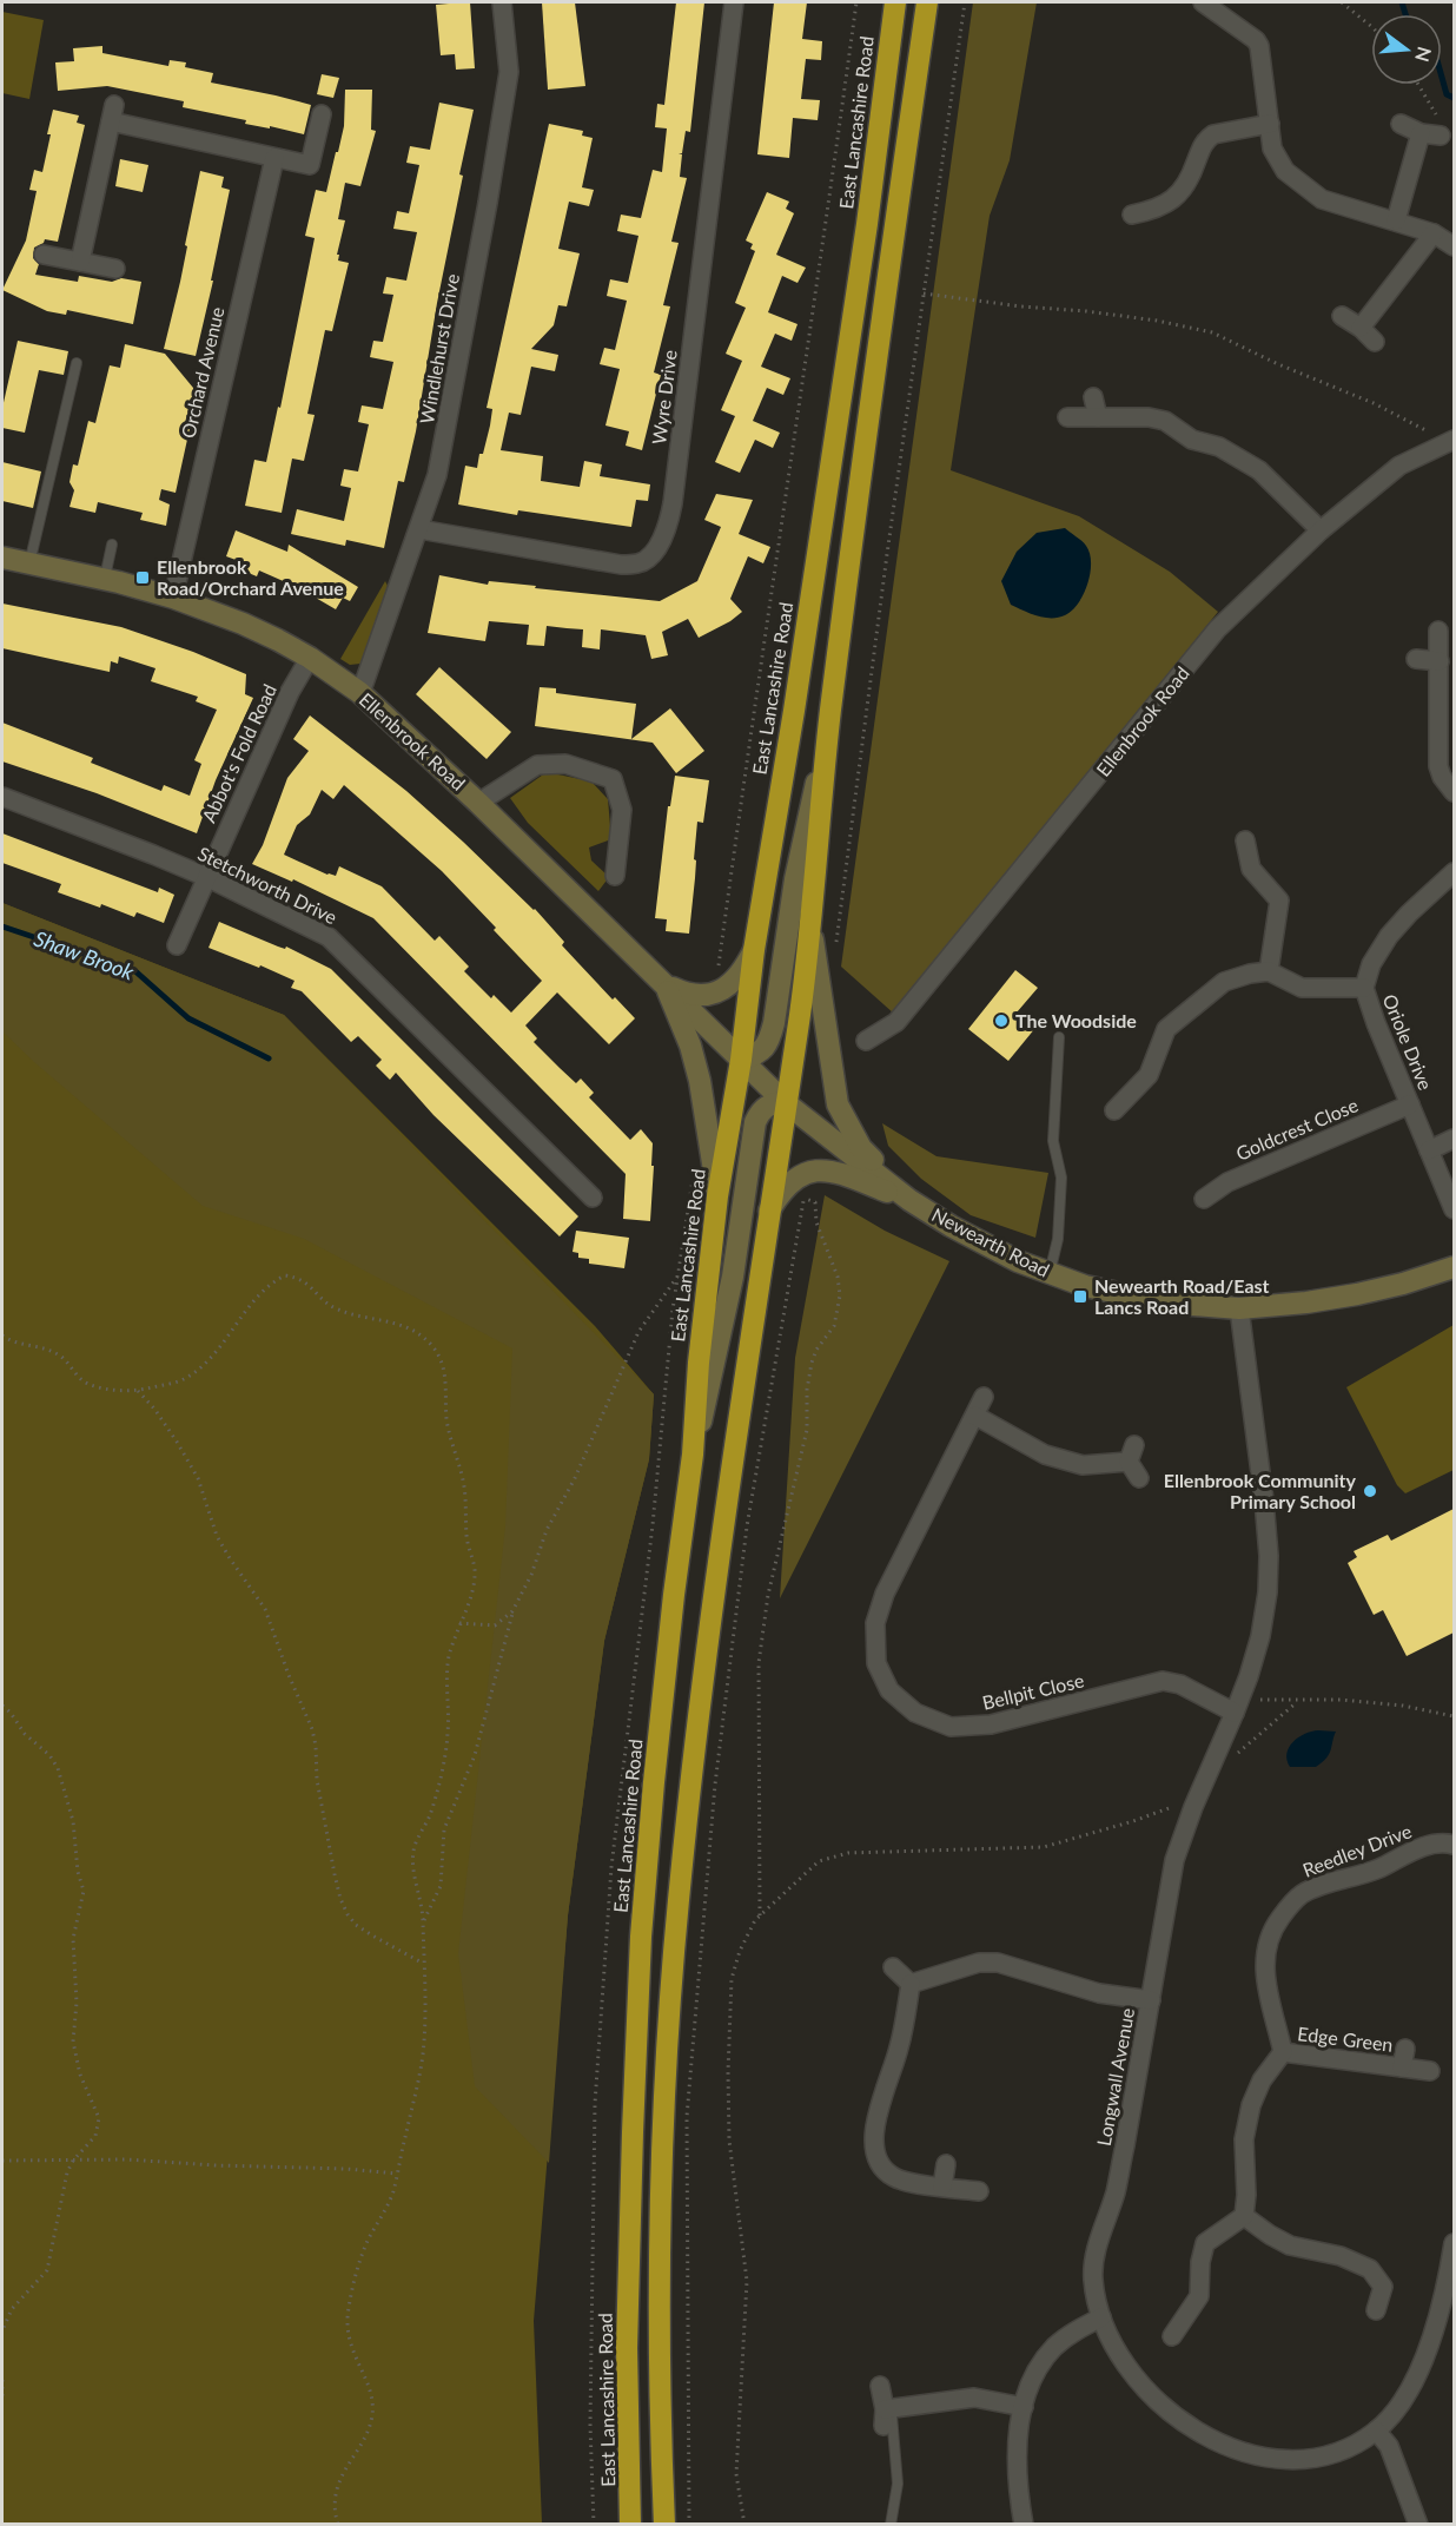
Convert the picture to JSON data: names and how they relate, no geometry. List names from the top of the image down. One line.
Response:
{"streets":{"highway":["East Lancashire Road"],"main road":["Ellenbrook Road","Newearth Road"],"street":["Windlehurst Drive","Orchard Avenue","Wyre Drive","Abbot's Fold Road","Stetchworth Drive","Oriole Drive","Goldcrest Close","Bellpit Close","Reedley Drive","Edge Green","Longwall Avenue"]},"crossings":[["East Lancashire Road","Ellenbrook Road"],["East Lancashire Road","Newearth Road"],["Windlehurst Drive","Wyre Drive"],["Windlehurst Drive","Ellenbrook Road"],["Orchard Avenue","Ellenbrook Road"],["Ellenbrook Road","Abbot's Fold Road"],["Ellenbrook Road","Newearth Road"],["Abbot's Fold Road","Stetchworth Drive"],["Oriole Drive","Goldcrest Close"],["Newearth Road","Longwall Avenue"],["Bellpit Close","Longwall Avenue"],["Reedley Drive","Edge Green"]],"water":["Shaw Brook"],"places":{"transit":["Ellenbrook Road/Orchard Avenue","Newearth Road/East Lancs Road"],"other":["The Woodside","Ellenbrook Community Primary School"]},"north":"right"}
